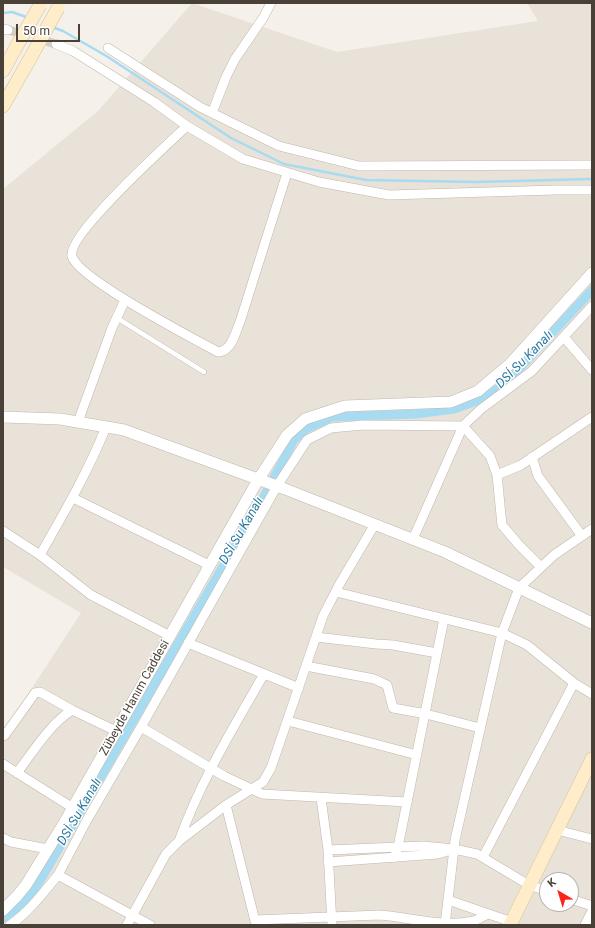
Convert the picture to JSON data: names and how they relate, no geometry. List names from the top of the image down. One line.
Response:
{"streets":{"street":["Zübeyde Hanım Caddesi"]},"water":["DSİ Su Kanalı"],"scale_bar":"50 m","north":"top left"}
